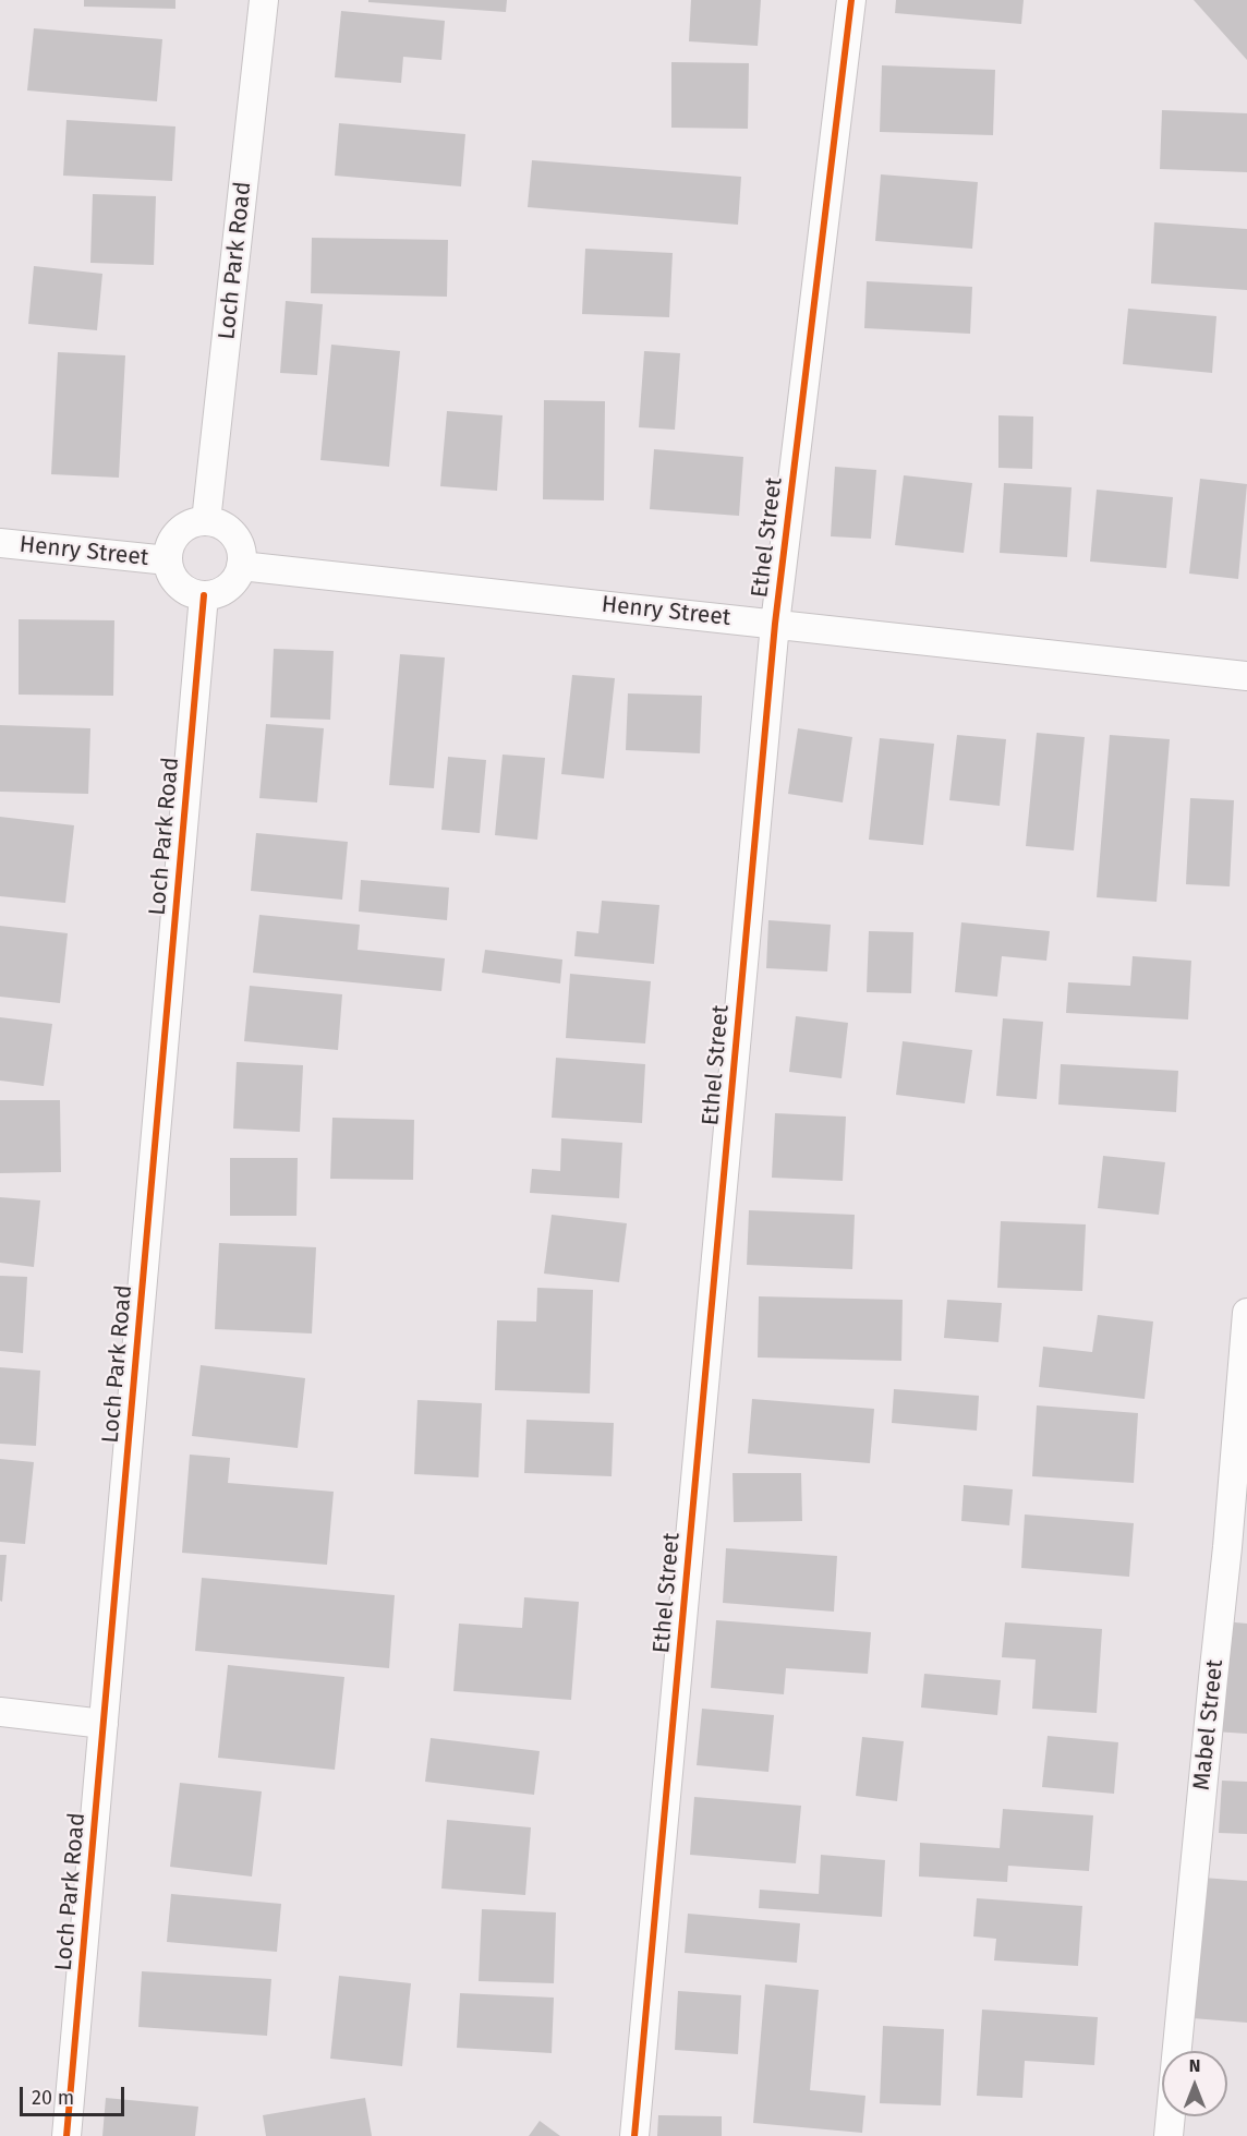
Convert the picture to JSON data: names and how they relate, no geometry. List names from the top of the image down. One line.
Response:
{"streets":{"street":["Loch Park Road","Ethel Street","Henry Street","Mabel Street"]},"crossings":[["Loch Park Road","Henry Street"],["Ethel Street","Henry Street"]],"scale_bar":"20 m","north":"top"}
